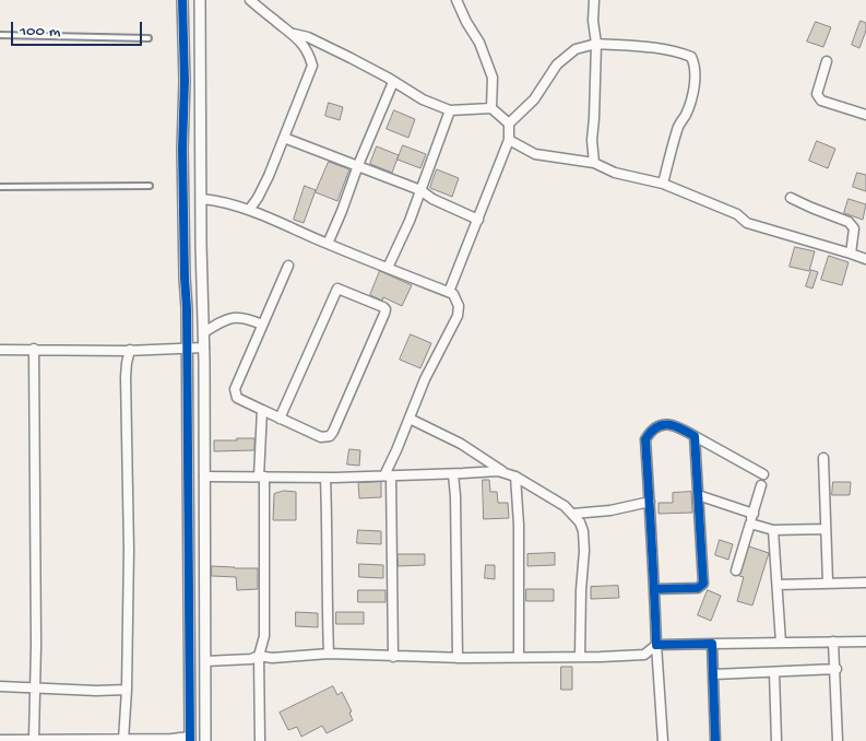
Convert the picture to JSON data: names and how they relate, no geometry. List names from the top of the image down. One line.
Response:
{"scale_bar":"100 m"}
